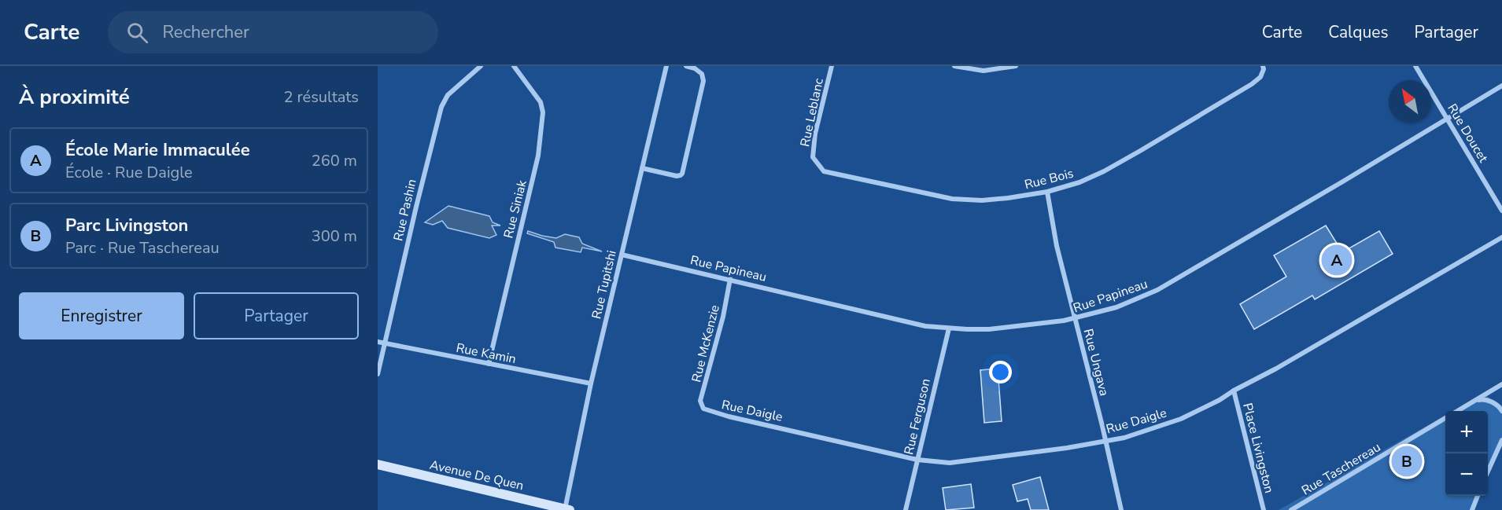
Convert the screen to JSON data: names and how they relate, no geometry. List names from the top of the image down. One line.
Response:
{"streets":{"street":["Rue Leblanc","Rue Doucet","Rue Bois","Rue Siniak","Rue Pashin","Rue Papineau","Rue Tupitshi","Rue McKenzie","Rue Kamin","Rue Ungava","Rue Daigle","Rue Ferguson","Place Livingston","Rue Taschereau","Avenue De Quen"]},"crossings":[["Rue Leblanc","Rue Bois"],["Rue Doucet","Rue Papineau"],["Rue Bois","Rue Ungava"],["Rue Siniak","Rue Kamin"],["Rue Pashin","Rue Kamin"],["Rue Papineau","Rue Tupitshi"],["Rue Papineau","Rue McKenzie"],["Rue Papineau","Rue Ungava"],["Rue Papineau","Rue Ferguson"],["Rue Tupitshi","Rue Kamin"],["Rue Tupitshi","Avenue De Quen"],["Rue McKenzie","Rue Daigle"],["Rue Ungava","Rue Daigle"],["Rue Daigle","Rue Ferguson"],["Rue Daigle","Place Livingston"]],"north":"top left","page":{"header":"Carte","search":"Rechercher","nav":["Carte","Calques","Partager"],"heading":["À proximité","2 résultats"],"list":[{"mark":"A","name":"École Marie Immaculée","note":"École · Rue Daigle","value":"260 m"},{"mark":"B","name":"Parc Livingston","note":"Parc · Rue Taschereau","value":"300 m"}],"pins":["A","B"],"buttons":["Enregistrer","Partager"],"map_buttons":["+","−"]}}
